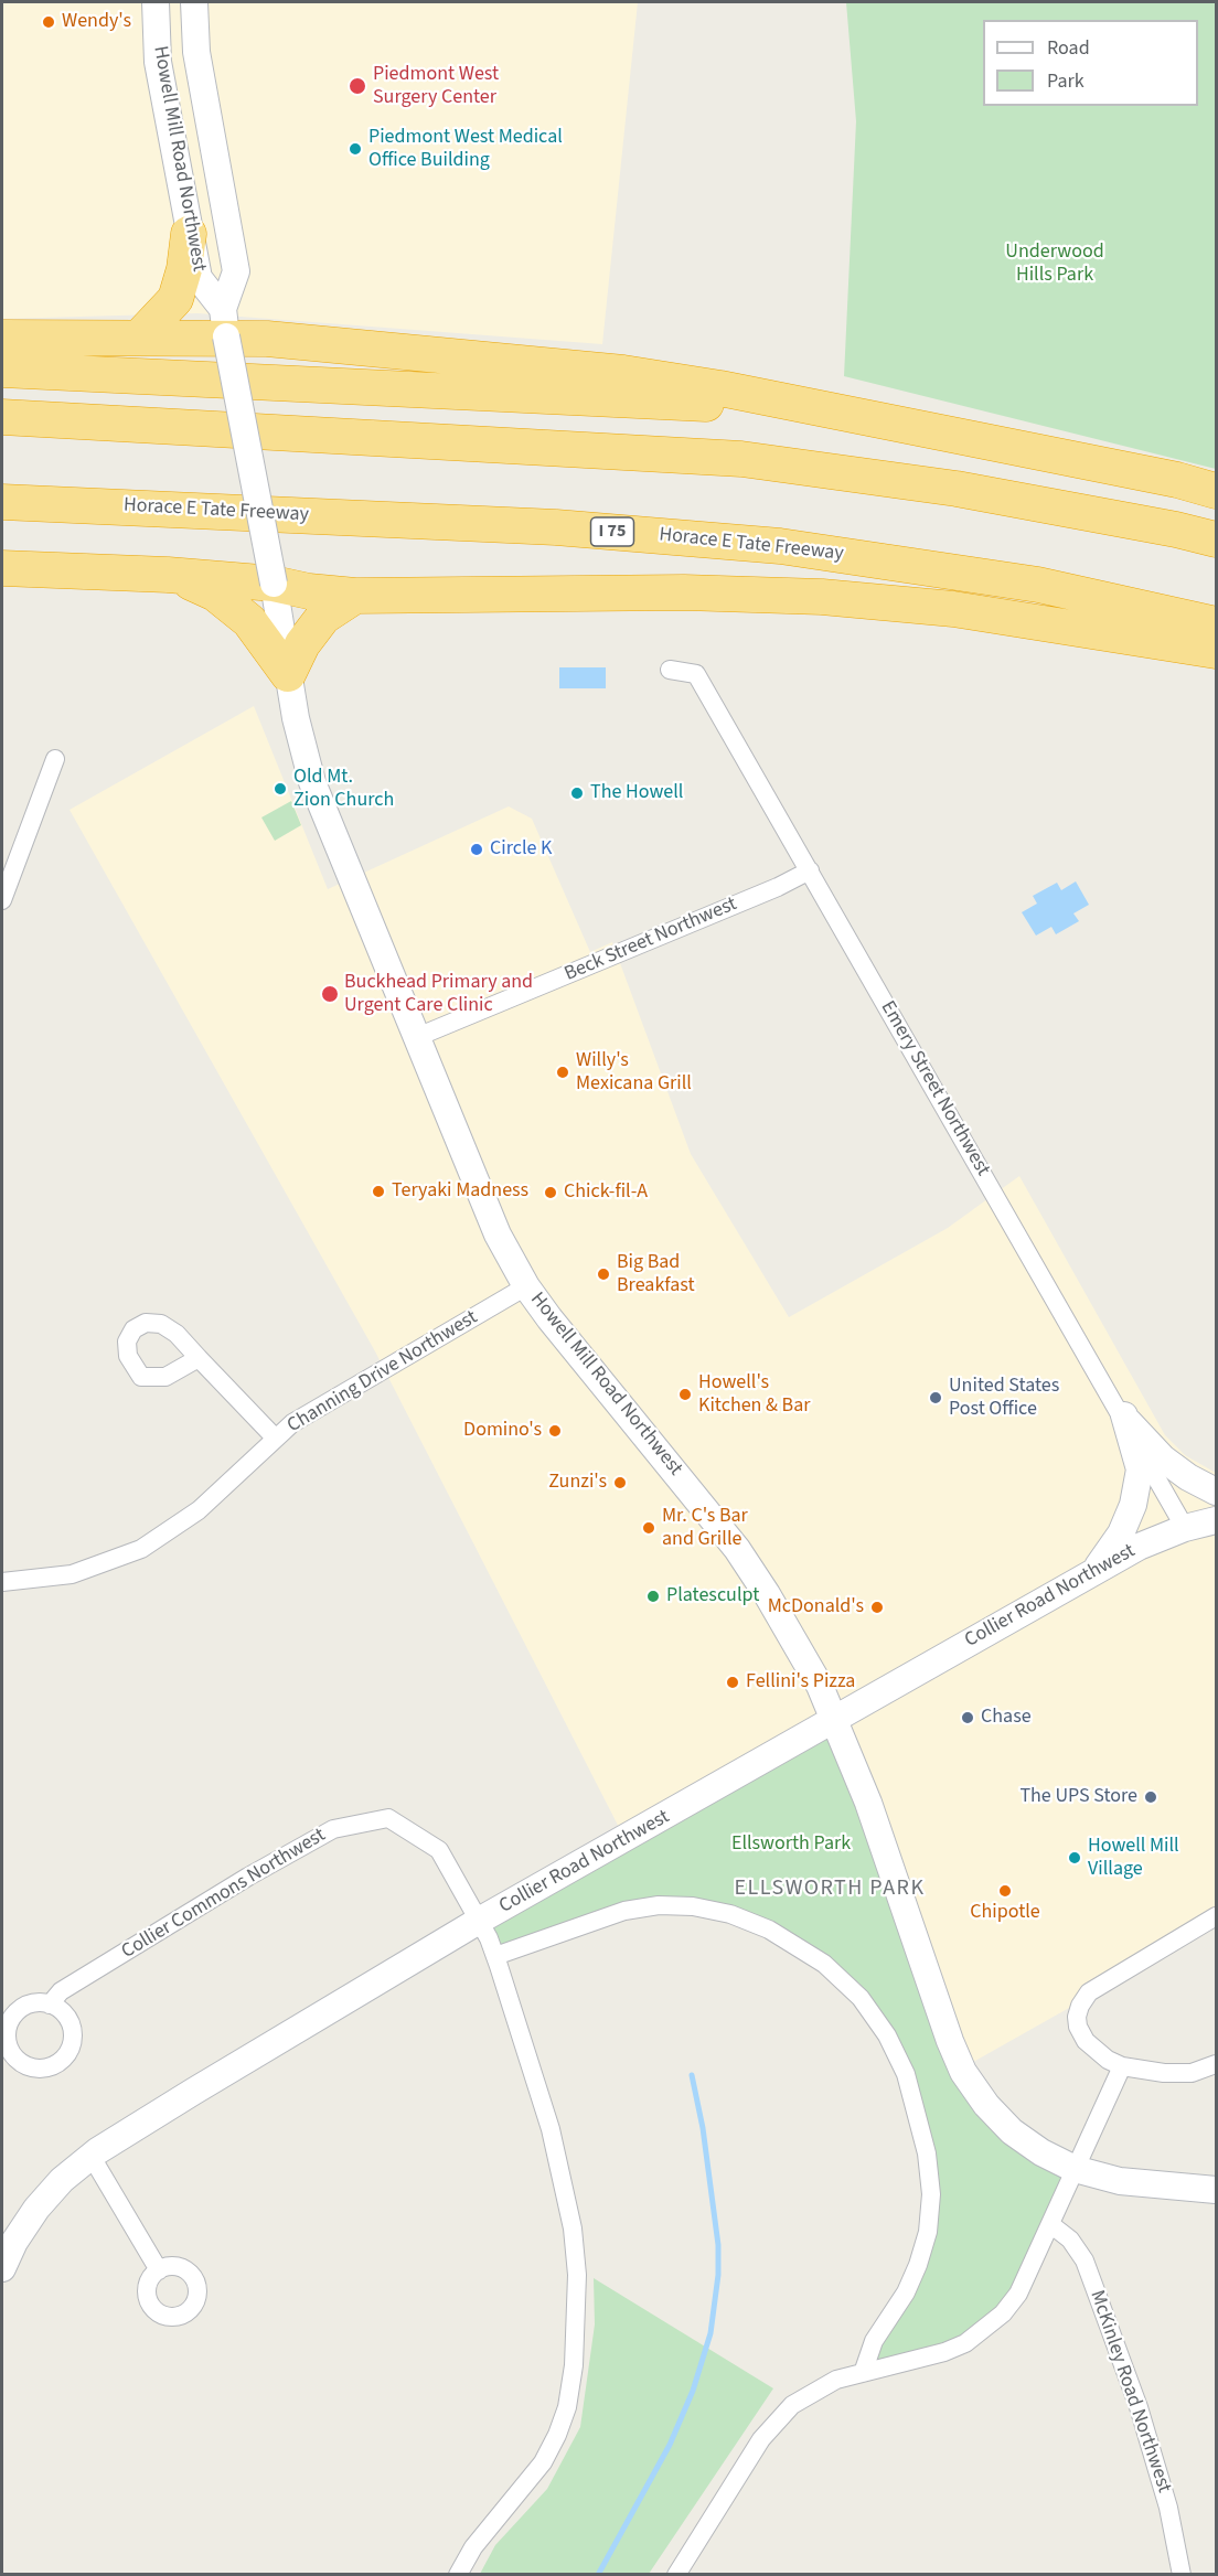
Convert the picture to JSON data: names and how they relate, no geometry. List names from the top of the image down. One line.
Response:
{"streets":{"highway":["Horace E Tate Freeway","I 75"],"main road":["Howell Mill Road Northwest","Collier Road Northwest"],"street":["Beck Street Northwest","Emery Street Northwest","Channing Drive Northwest","Collier Commons Northwest","McKinley Road Northwest"]},"crossings":[["Howell Mill Road Northwest","Beck Street Northwest"],["Howell Mill Road Northwest","Channing Drive Northwest"],["Howell Mill Road Northwest","Collier Road Northwest"],["Beck Street Northwest","Emery Street Northwest"],["Emery Street Northwest","Collier Road Northwest"],["Collier Road Northwest","Collier Commons Northwest"]],"districts":["ELLSWORTH PARK"],"parks":["Underwood Hills Park","Ellsworth Park"],"places":["Wendy's","Piedmont West Surgery Center","Piedmont West Medical Office Building","Old Mt. Zion Church","The Howell","Circle K","Buckhead Primary and Urgent Care Clinic","Willy's Mexicana Grill","Teryaki Madness","Chick-fil-A","Big Bad Breakfast","Howell's Kitchen & Bar","United States Post Office","Domino's","Zunzi's","Mr. C's Bar and Grille","Platesculpt","McDonald's","Fellini's Pizza","Chase","The UPS Store","Howell Mill Village","Chipotle"],"legend":["Road","Park"]}
